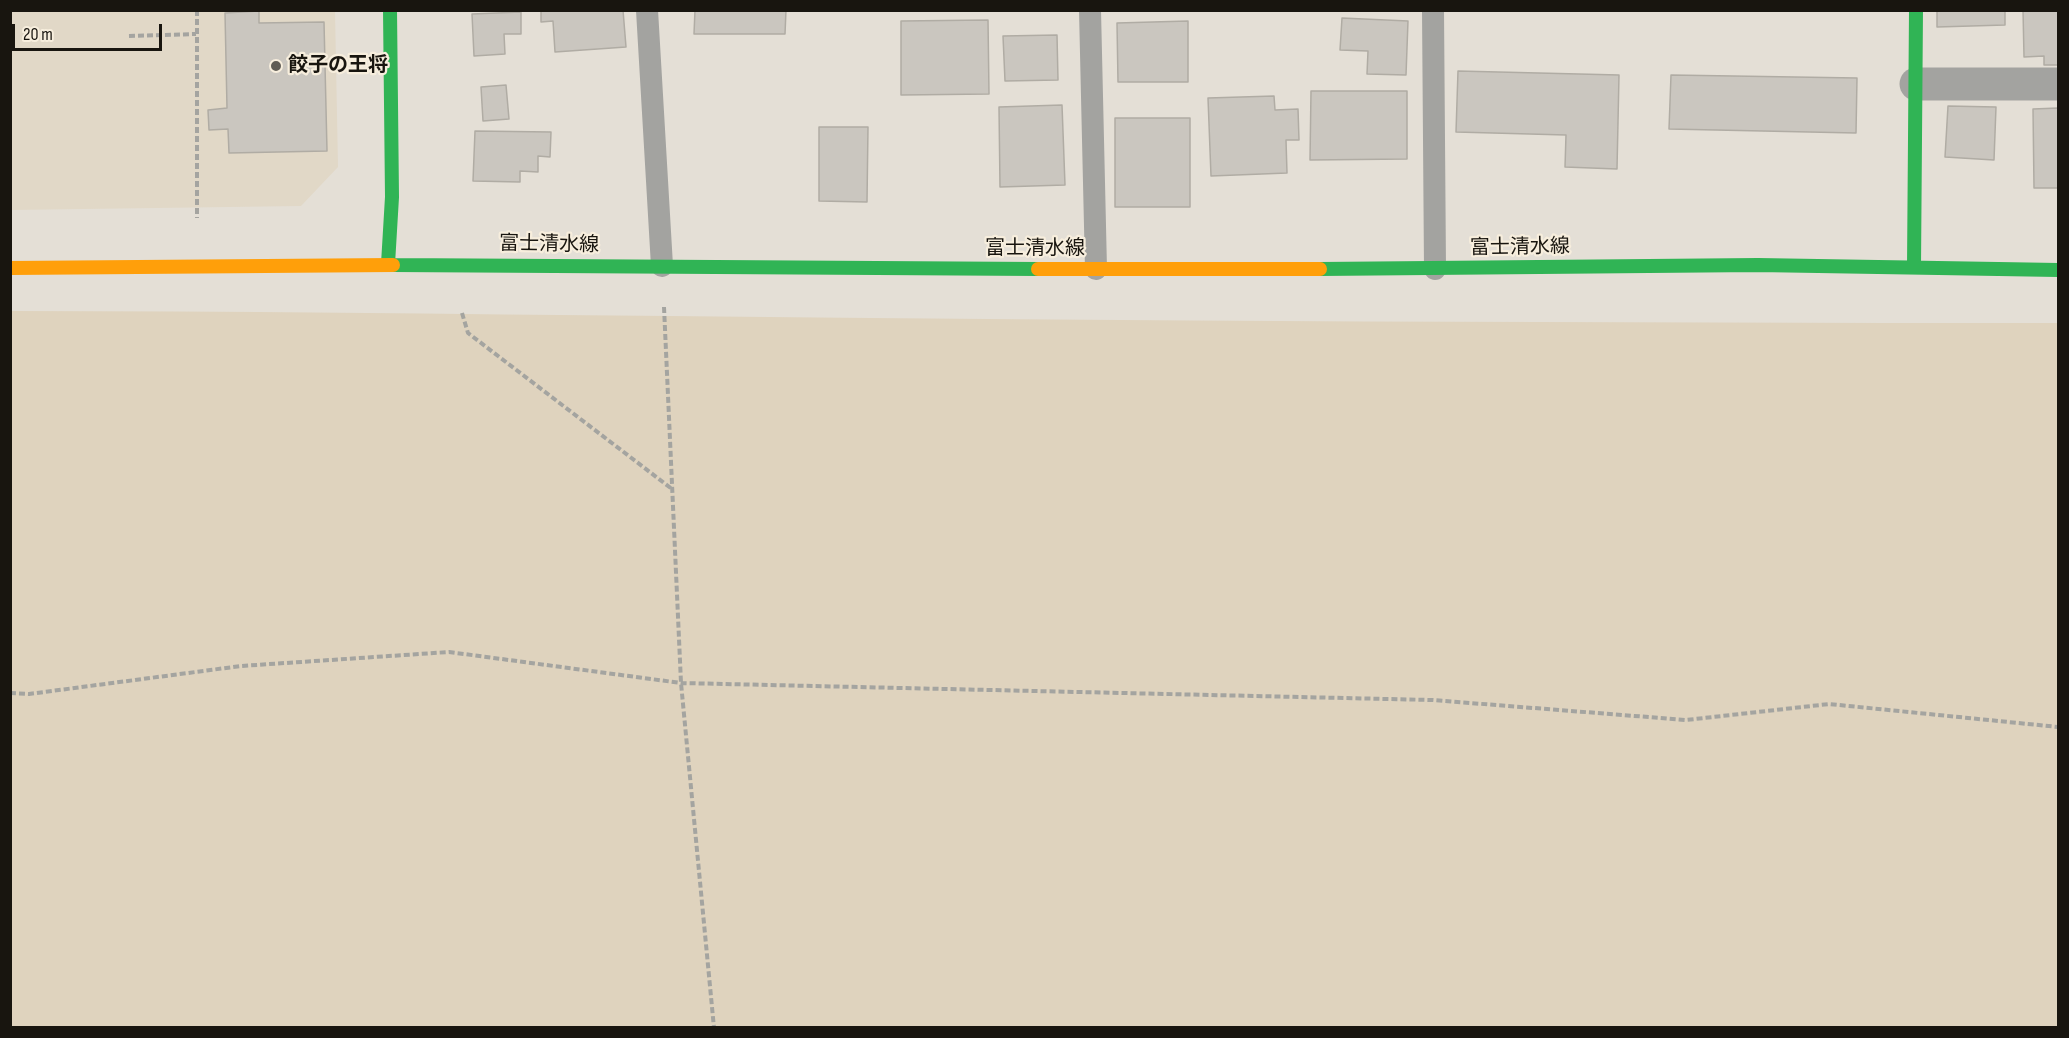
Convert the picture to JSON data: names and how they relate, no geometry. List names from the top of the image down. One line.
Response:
{"streets":{"main road":["富士清水線"]},"places":["餃子の王将"],"scale_bar":"20 m"}
